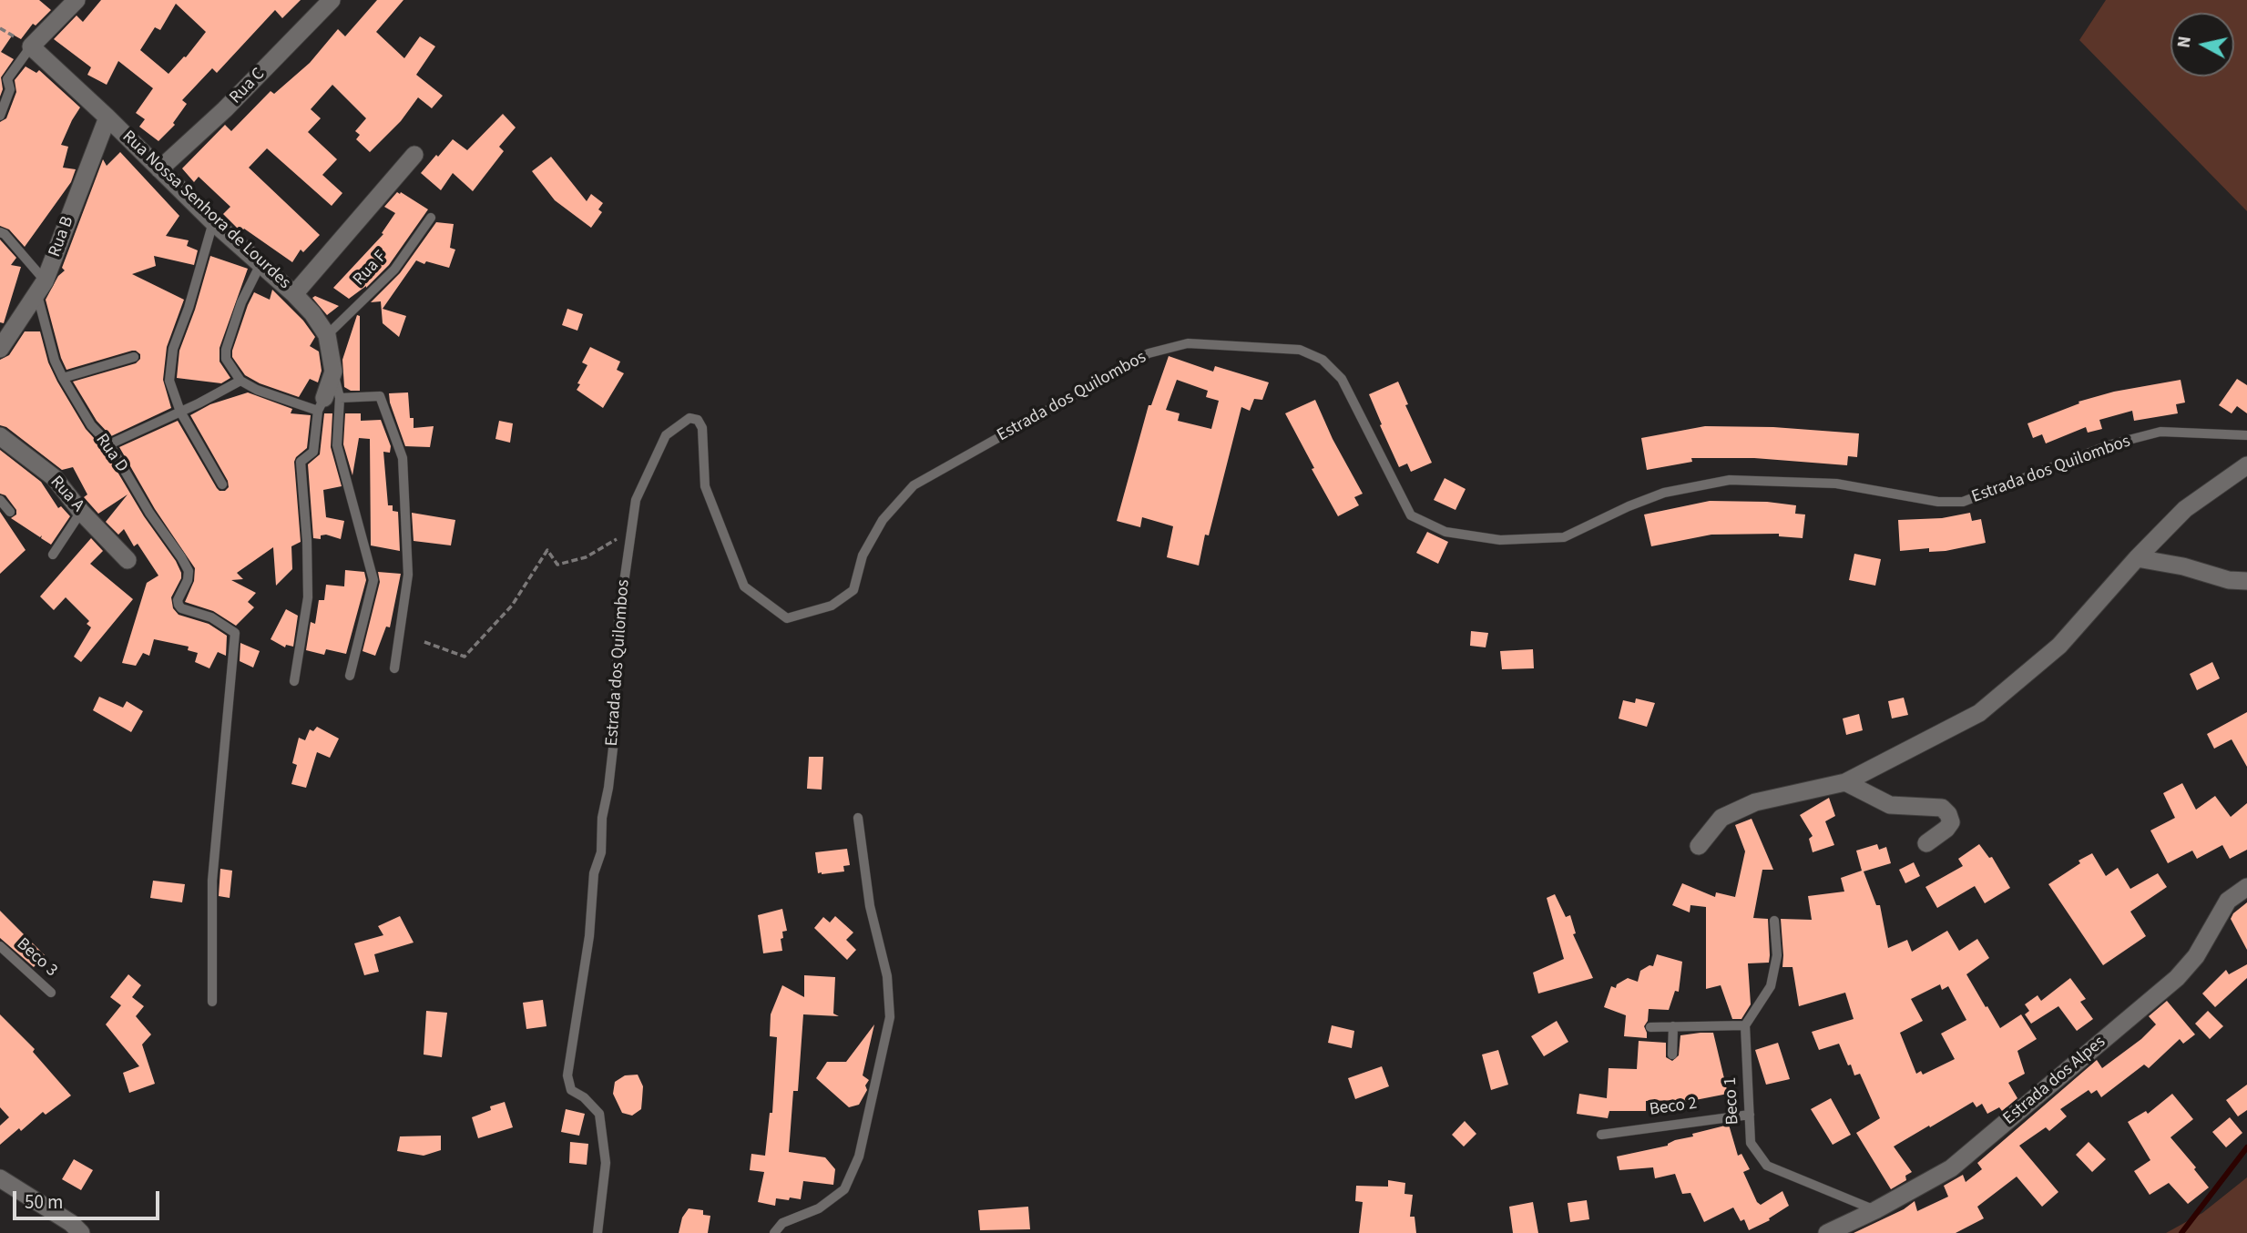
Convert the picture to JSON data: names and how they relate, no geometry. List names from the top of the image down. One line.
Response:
{"streets":{"street":["Rua C","Rua Nossa Senhora de Lourdes","Rua B","Rua A","Estrada dos Alpes"],"lane":["Rua F","Estrada dos Quilombos","Rua D","Beco 3","Beco 1","Beco 2"]},"crossings":[["Rua C","Rua Nossa Senhora de Lourdes"],["Rua Nossa Senhora de Lourdes","Rua B"],["Rua Nossa Senhora de Lourdes","Rua F"],["Rua B","Rua D"],["Estrada dos Alpes","Beco 1"],["Beco 1","Beco 2"]],"scale_bar":"50 m","north":"left"}
